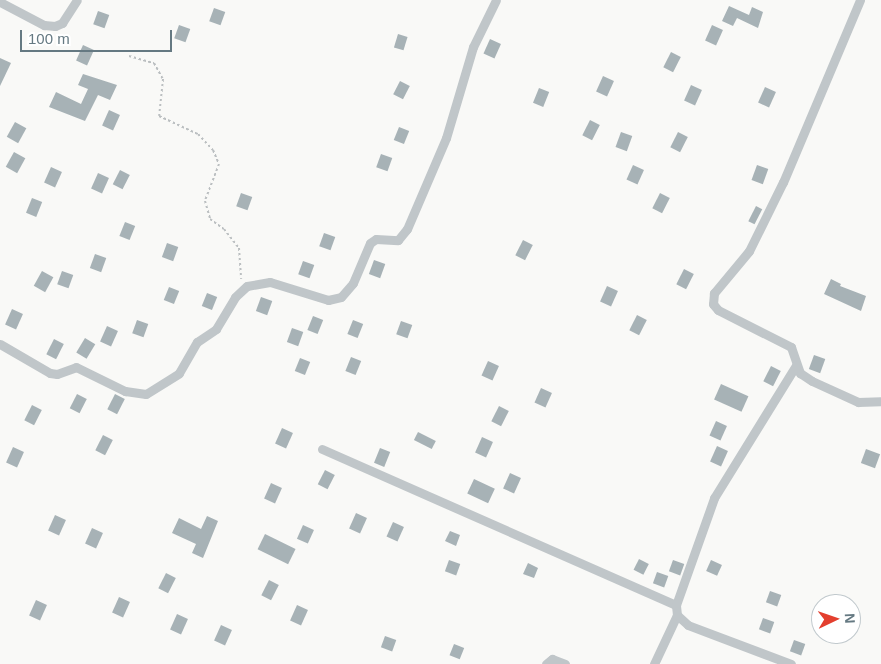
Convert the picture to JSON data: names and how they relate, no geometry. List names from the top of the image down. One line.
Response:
{"scale_bar":"100 m","north":"right"}
